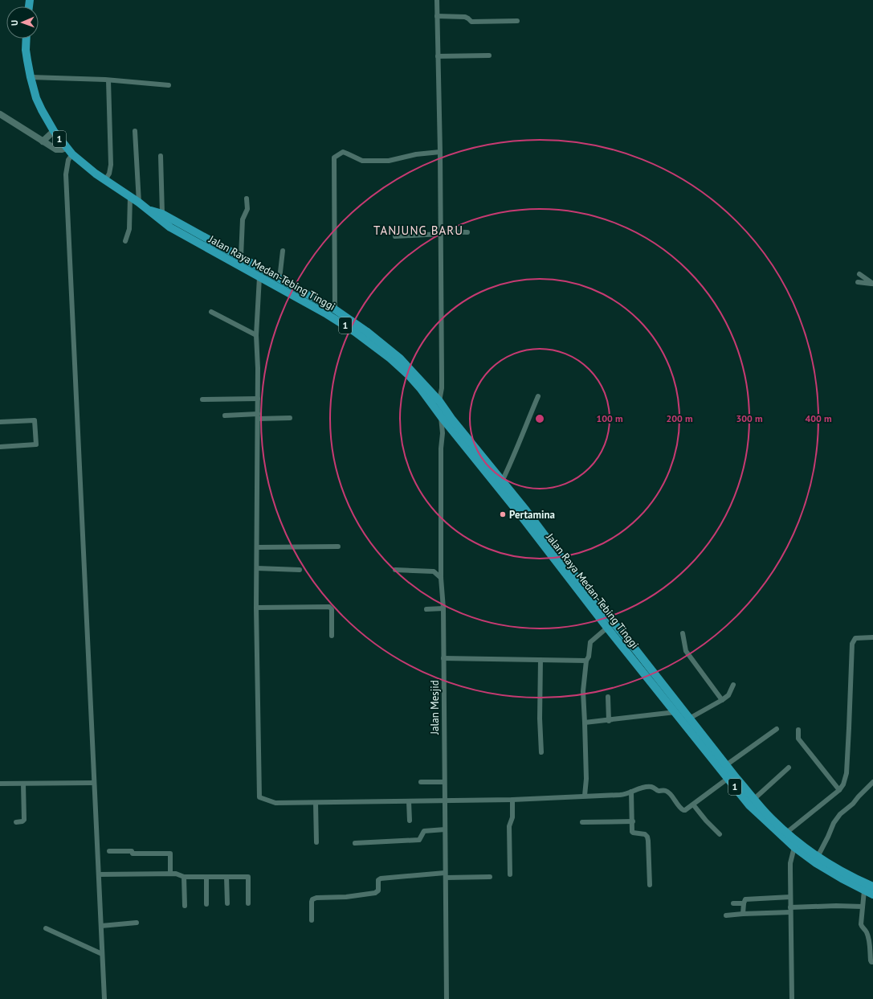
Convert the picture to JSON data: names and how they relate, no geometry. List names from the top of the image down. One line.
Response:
{"streets":{"highway":["1","Jalan Raya Medan-Tebing Tinggi"],"street":["Jalan Mesjid"]},"crossings":[["Jalan Raya Medan-Tebing Tinggi","Jalan Mesjid"]],"districts":["TANJUNG BARU"],"places":["Pertamina"],"north":"left","rings":["100 m","200 m","300 m","400 m"]}
